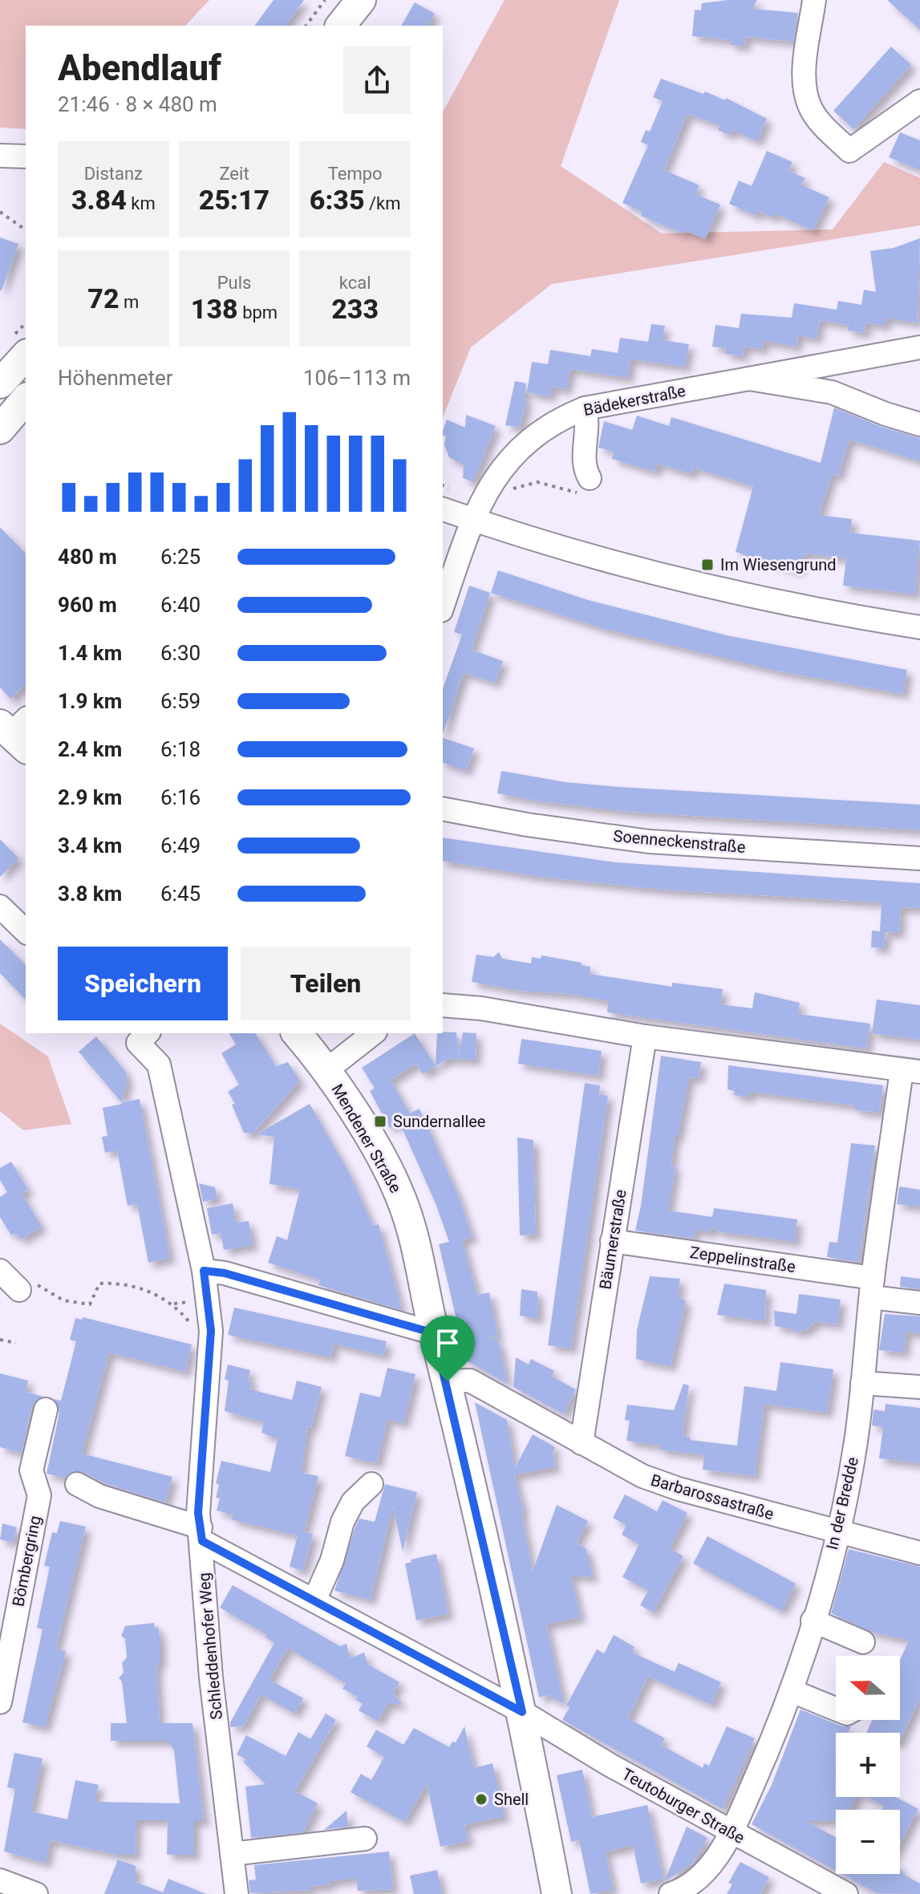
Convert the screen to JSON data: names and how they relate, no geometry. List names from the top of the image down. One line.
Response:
{"streets":{"main road":["Mendener Straße"],"street":["Bädekerstraße","Soenneckenstraße","Bäumerstraße","Zeppelinstraße","Barbarossastraße","In der Bredde","Bömbergring","Schleddenhofer Weg","Teutoburger Straße"]},"crossings":[["Mendener Straße","Barbarossastraße"],["Mendener Straße","Teutoburger Straße"],["Bäumerstraße","Zeppelinstraße"],["Bäumerstraße","Barbarossastraße"],["Zeppelinstraße","In der Bredde"],["Barbarossastraße","In der Bredde"],["In der Bredde","Teutoburger Straße"],["Schleddenhofer Weg","Teutoburger Straße"]],"places":{"transit":["Im Wiesengrund","Sundernallee"],"other":["Shell"]},"north":"left","page":{"heading":["Abendlauf","21:46 · 8 × 480 m"],"stats":[["Distanz","3.84 km"],["Zeit","25:17"],["Tempo","6:35 /km"],["72 m"],["Puls","138 bpm"],["kcal","233"]],"chart":["Höhenmeter","106–113 m"],"list":[{"name":"480 m","note":"6:25"},{"name":"960 m","note":"6:40"},{"name":"1.4 km","note":"6:30"},{"name":"1.9 km","note":"6:59"},{"name":"2.4 km","note":"6:18"},{"name":"2.9 km","note":"6:16"},{"name":"3.4 km","note":"6:49"},{"name":"3.8 km","note":"6:45"}],"buttons":["Speichern","Teilen"],"map_buttons":["+","−"]}}
